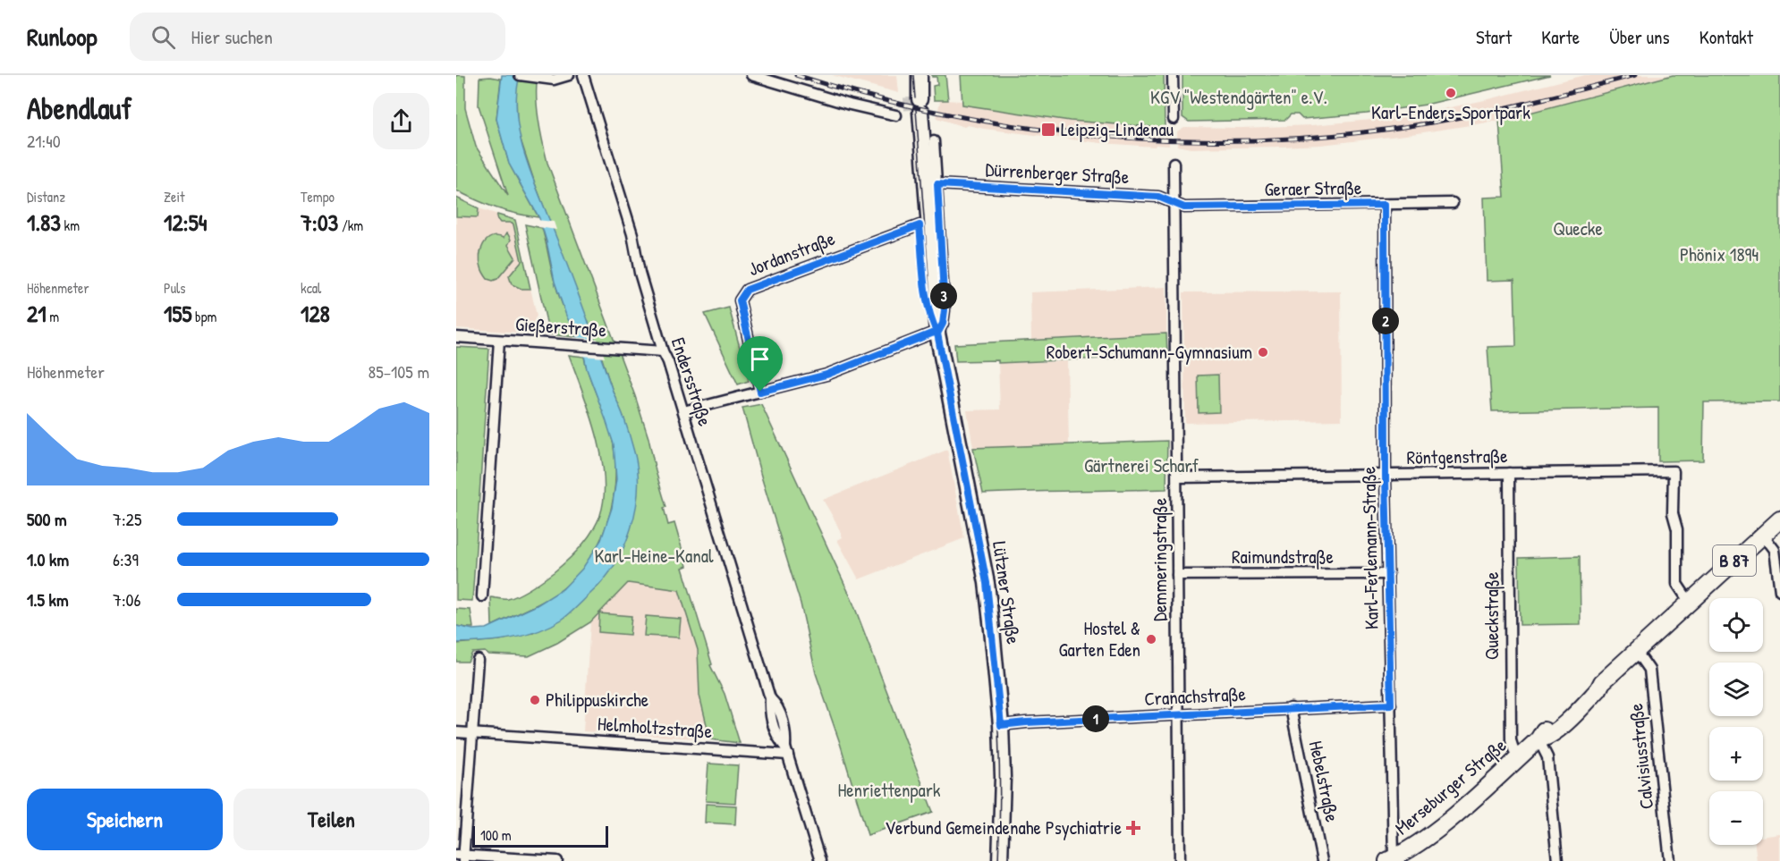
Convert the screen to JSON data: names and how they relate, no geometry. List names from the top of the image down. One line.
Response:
{"streets":{"main road":["B 87","Lützner Straße","Merseburger Straße"],"street":["Dürrenberger Straße","Geraer Straße","Jordanstraße","Gießerstraße","Endersstraße","Röntgenstraße","Karl-Ferlemann-Straße","Raimundstraße","Demmeringstraße","Queckstraße","Cranachstraße","Helmholtzstraße","Calvisiusstraße","Hebelstraße"]},"crossings":[["Dürrenberger Straße","Geraer Straße"],["Dürrenberger Straße","Demmeringstraße"],["Dürrenberger Straße","Lützner Straße"],["Geraer Straße","Karl-Ferlemann-Straße"],["Geraer Straße","Demmeringstraße"],["Jordanstraße","Lützner Straße"],["Gießerstraße","Endersstraße"],["Endersstraße","Helmholtzstraße"],["Röntgenstraße","Karl-Ferlemann-Straße"],["Röntgenstraße","Demmeringstraße"],["Röntgenstraße","Queckstraße"],["Röntgenstraße","Merseburger Straße"],["Karl-Ferlemann-Straße","Raimundstraße"],["Karl-Ferlemann-Straße","Cranachstraße"],["Karl-Ferlemann-Straße","Merseburger Straße"],["Raimundstraße","Demmeringstraße"],["Demmeringstraße","Cranachstraße"],["Lützner Straße","Cranachstraße"],["Queckstraße","Merseburger Straße"],["Cranachstraße","Hebelstraße"],["Calvisiusstraße","Merseburger Straße"]],"parks":["KGV \"Westendgärten\" e.V.","Quecke","Phönix 1894","Gärtnerei Scharf","Karl-Heine-Kanal","Henriettenpark"],"places":{"other":["Karl-Enders-Sportpark","Robert-Schumann-Gymnasium","Hostel & Garten Eden","Philippuskirche"],"transit":["Leipzig-Lindenau"],"health":["Verbund Gemeindenahe Psychiatrie"]},"scale_bar":"100 m","page":{"header":"Runloop","search":"Hier suchen","nav":["Start","Karte","Über uns","Kontakt"],"heading":["Abendlauf","21:40"],"stats":[["Distanz","1.83 km"],["Zeit","12:54"],["Tempo","7:03 /km"],["Höhenmeter","21 m"],["Puls","155 bpm"],["kcal","128"]],"pins":["3","2","1"],"chart":["Höhenmeter","85–105 m"],"list":[{"name":"500 m","note":"7:25"},{"name":"1.0 km","note":"6:39"},{"name":"1.5 km","note":"7:06"}],"map_buttons":["+","−"],"buttons":["Speichern","Teilen"],"scale":"100 m"}}
